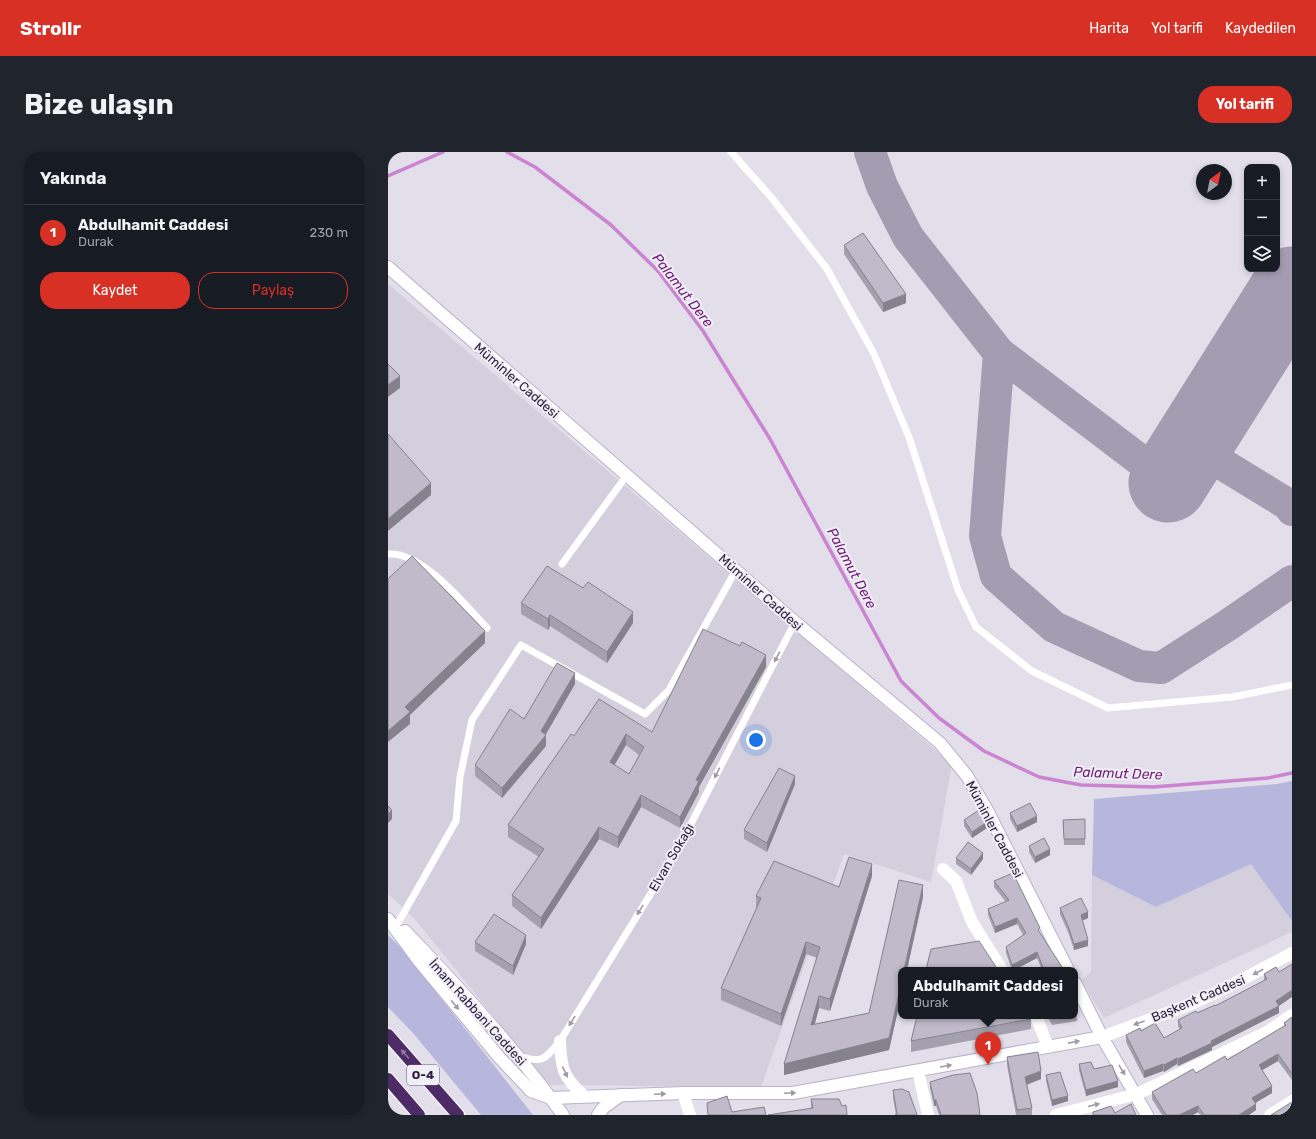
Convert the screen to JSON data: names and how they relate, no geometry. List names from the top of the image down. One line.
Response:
{"streets":{"highway":["O-4"],"street":["Müminler Caddesi","Başkent Caddesi","İmam Rabbani Caddesi"],"lane":["Elvan Sokağı"]},"crossings":[["Müminler Caddesi","Elvan Sokağı"],["Elvan Sokağı","İmam Rabbani Caddesi"],["Başkent Caddesi","İmam Rabbani Caddesi"]],"one_way":["Elvan Sokağı"],"water":["Palamut Dere"],"north":"top right","page":{"header":"Strollr","nav":["Harita","Yol tarifi","Kaydedilen"],"buttons":["Yol tarifi",["Kaydet","Paylaş"]],"title":"Bize ulaşın","heading":"Yakında","map_buttons":["+","−"],"list":[{"mark":"1","name":"Abdulhamit Caddesi","note":"Durak","value":"230 m"}],"popup":["Abdulhamit Caddesi","Durak"],"pins":"1"}}
